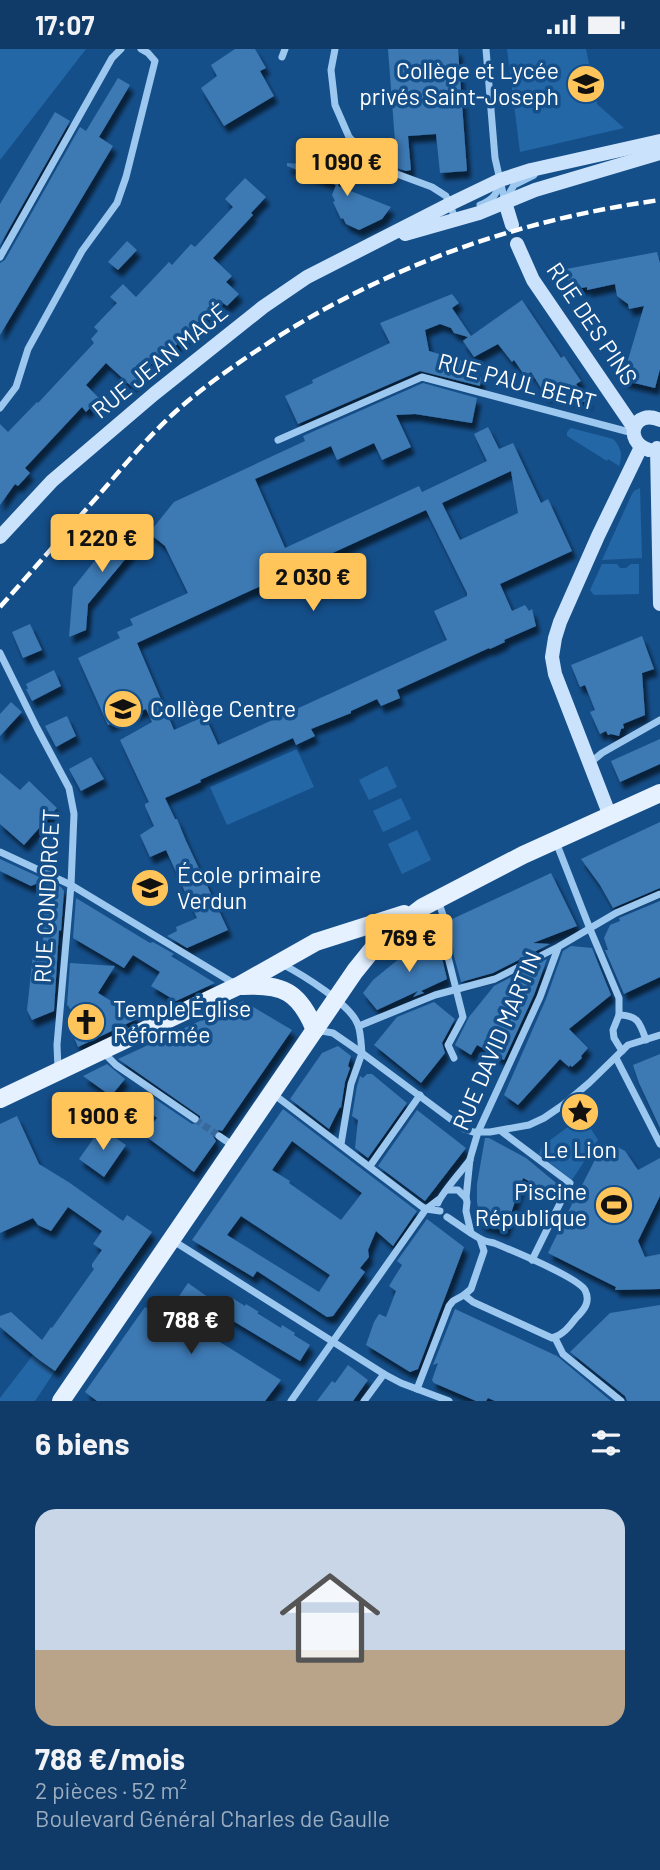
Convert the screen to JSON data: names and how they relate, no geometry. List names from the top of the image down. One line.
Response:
{"streets":{"main road":["RUE DES PINS","RUE JEAN MACÉ"],"street":["RUE PAUL BERT","RUE CONDORCET","RUE DAVID MARTIN"]},"crossings":[["RUE DES PINS","RUE PAUL BERT"]],"places":{"school or university":["Collège et Lycée privés Saint-Joseph","Collège Centre","École primaire Verdun"],"church":["Temple Église Réformée"],"place":["Le Lion"],"sports":["Piscine République"]},"page":{"status":"17:07","price":["1 090 €","1 220 €","2 030 €","769 €","1 900 €","788 €"],"heading":"6 biens","list":[{"name":"788 €/mois","note":"2 pièces · 52 m² · Boulevard Général Charles de Gaulle"}]}}
